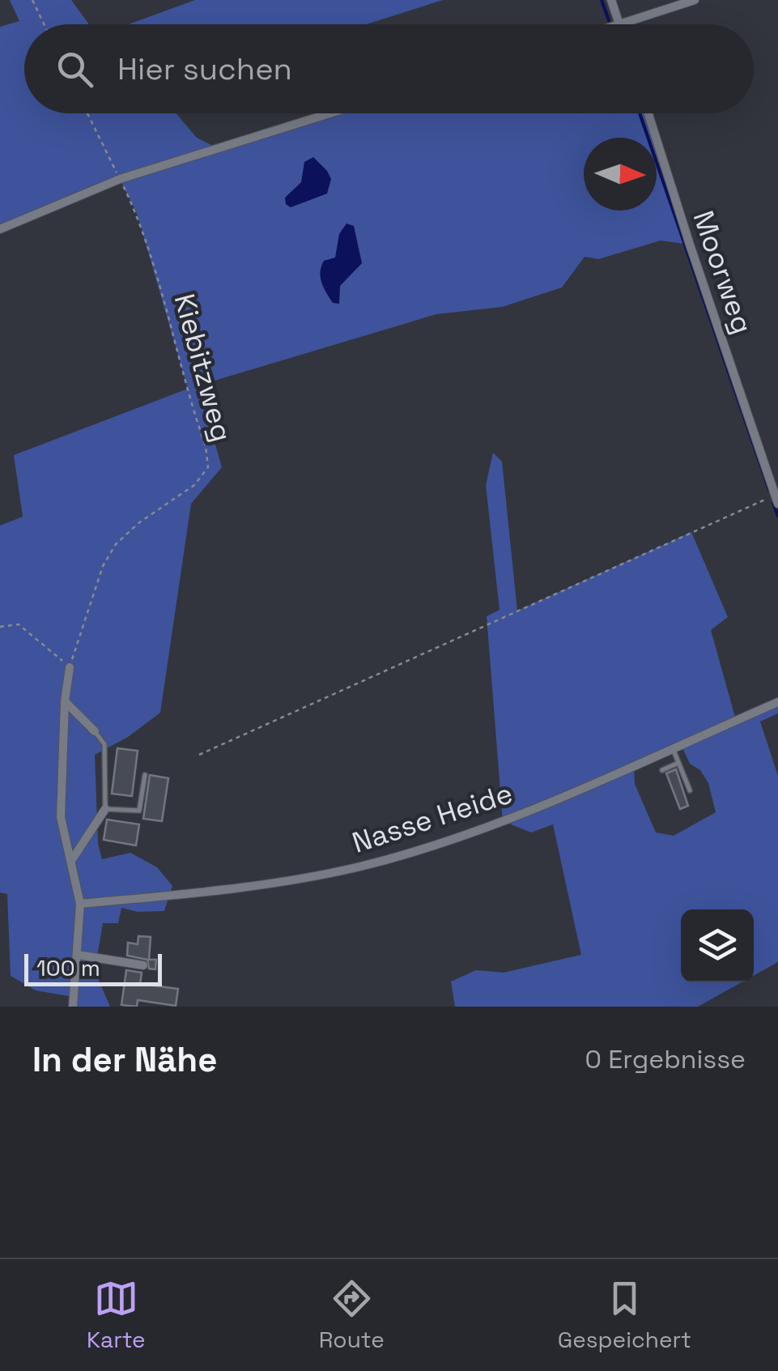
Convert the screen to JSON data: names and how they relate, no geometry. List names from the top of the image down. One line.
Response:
{"streets":{"street":["Moorweg","Nasse Heide"],"path":["Kiebitzweg"]},"scale_bar":"100 m","north":"right","page":{"search":"Hier suchen","scale":"100 m","heading":["In der Nähe","0 Ergebnisse"],"nav":["Karte","Route","Gespeichert"]}}
